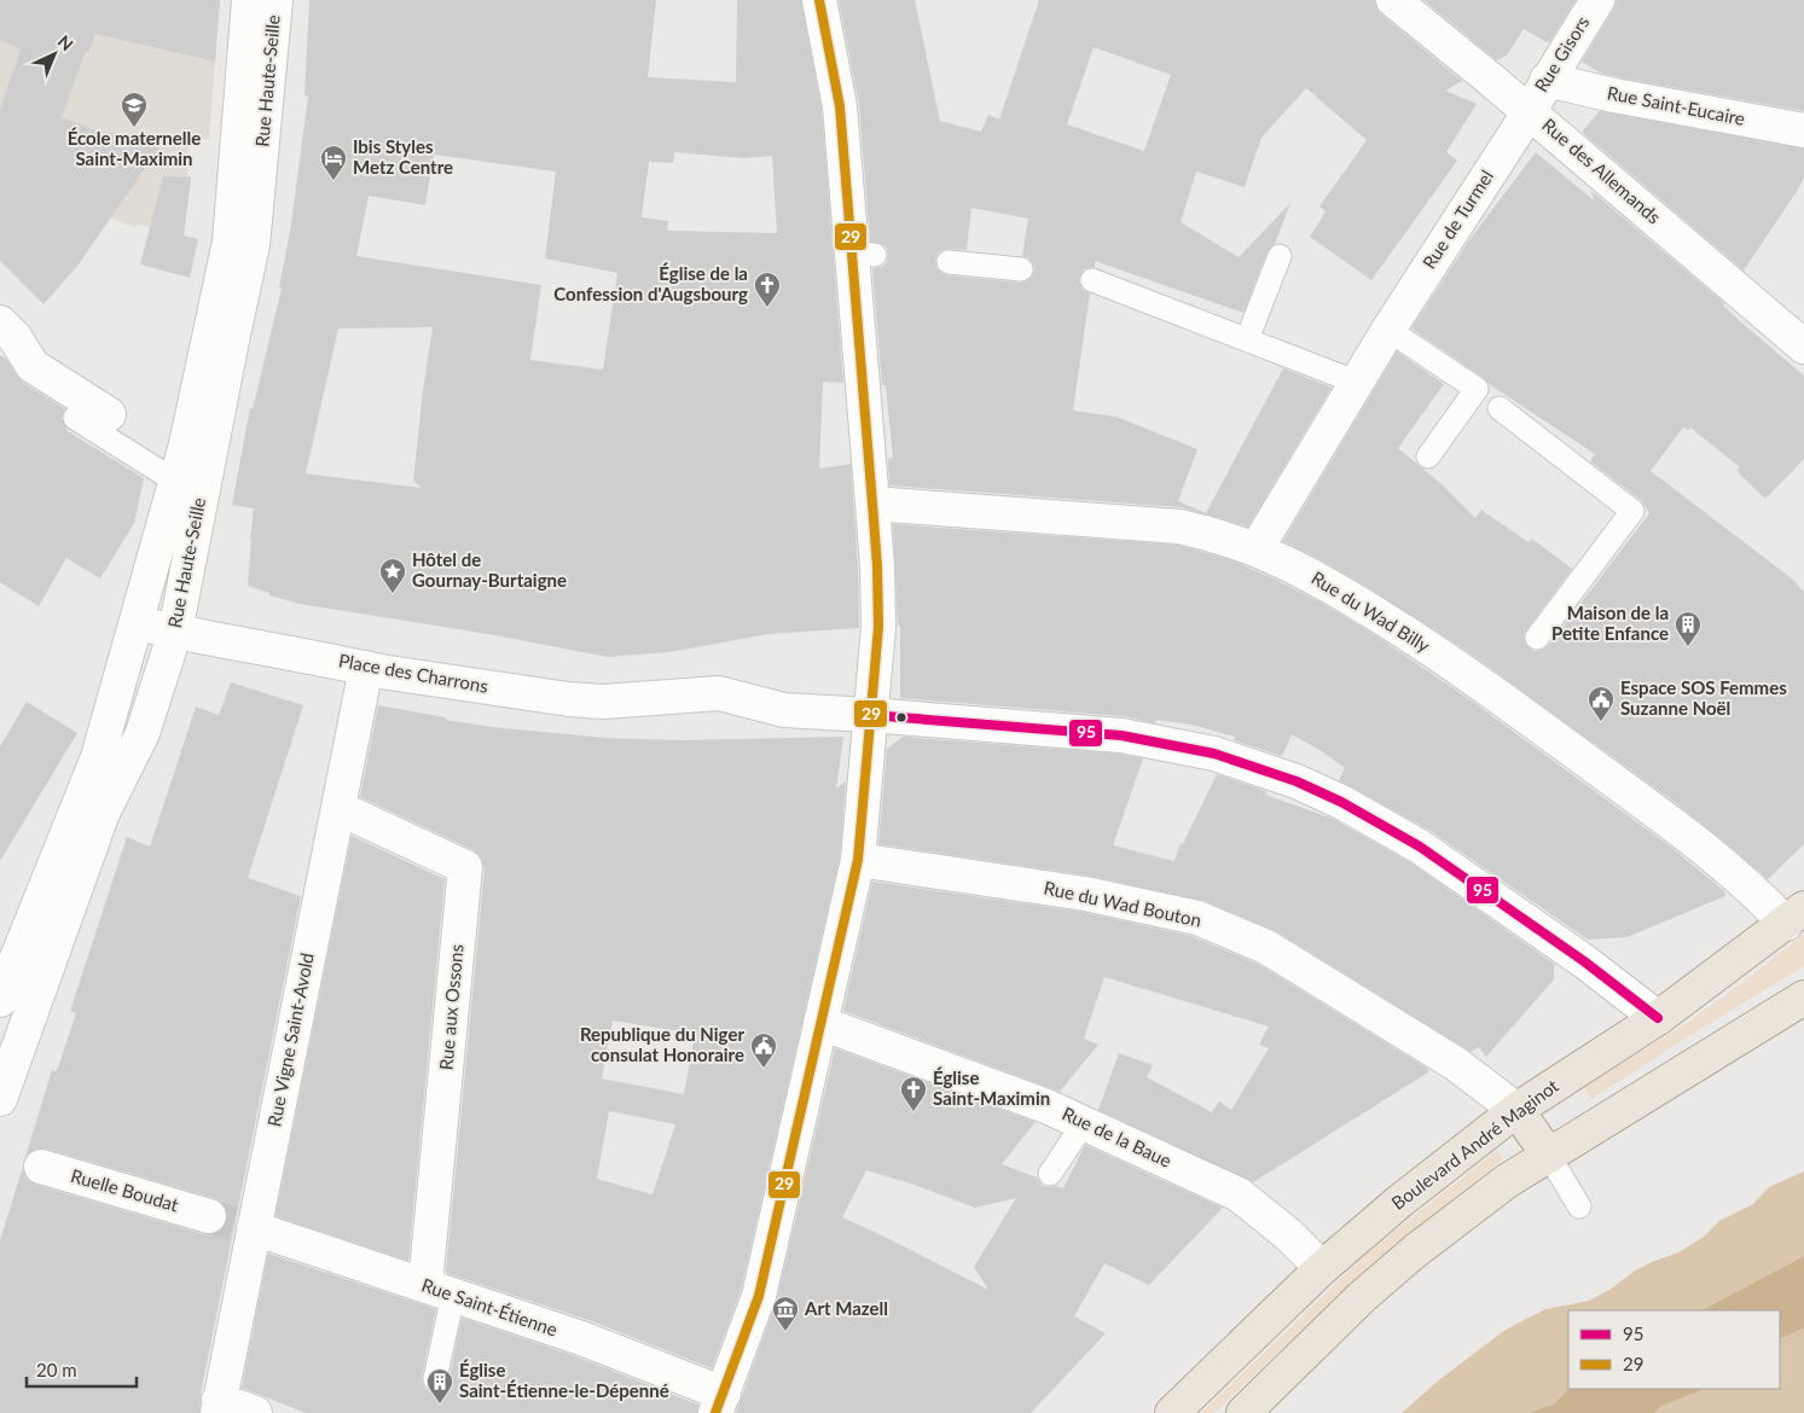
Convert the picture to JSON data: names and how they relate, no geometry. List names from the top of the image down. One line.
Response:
{"streets":{"main road":["Boulevard André Maginot"],"street":["Rue Gisors","Rue Haute-Seille","Rue Saint-Eucaire","Rue des Allemands","Rue de Turmel","Rue du Wad Billy","Place des Charrons","Rue du Wad Bouton","Rue aux Ossons","Rue Vigne Saint-Avold","Rue de la Baue","Ruelle Boudat","Rue Saint-Étienne"]},"crossings":[["Rue Gisors","Rue Saint-Eucaire"],["Rue Gisors","Rue des Allemands"],["Rue Gisors","Rue de Turmel"],["Rue Haute-Seille","Place des Charrons"],["Rue des Allemands","Rue de Turmel"],["Rue de Turmel","Rue du Wad Billy"],["Rue du Wad Billy","Boulevard André Maginot"],["Place des Charrons","Rue Vigne Saint-Avold"],["Place des Charrons","Boulevard André Maginot"],["Rue du Wad Bouton","Boulevard André Maginot"],["Rue aux Ossons","Rue Vigne Saint-Avold"],["Rue aux Ossons","Rue Saint-Étienne"],["Rue Vigne Saint-Avold","Ruelle Boudat"],["Rue Vigne Saint-Avold","Rue Saint-Étienne"],["Rue de la Baue","Boulevard André Maginot"],["Ruelle Boudat","Rue Saint-Étienne"]],"places":{"school or university":["École maternelle Saint-Maximin"],"hotel":["Ibis Styles Metz Centre"],"church":["Église de la Confession d'Augsbourg","Église Saint-Maximin"],"place":["Hôtel de Gournay-Burtaigne"],"building":["Maison de la Petite Enfance","Église Saint-Étienne-le-Dépenné"],"public building":["Espace SOS Femmes Suzanne Noël","Republique du Niger consulat Honoraire"],"museum":["Art Mazell"]},"lines":["transit line 29","transit line 95"],"legend":["95","29"],"scale_bar":"20 m","north":"top right"}
